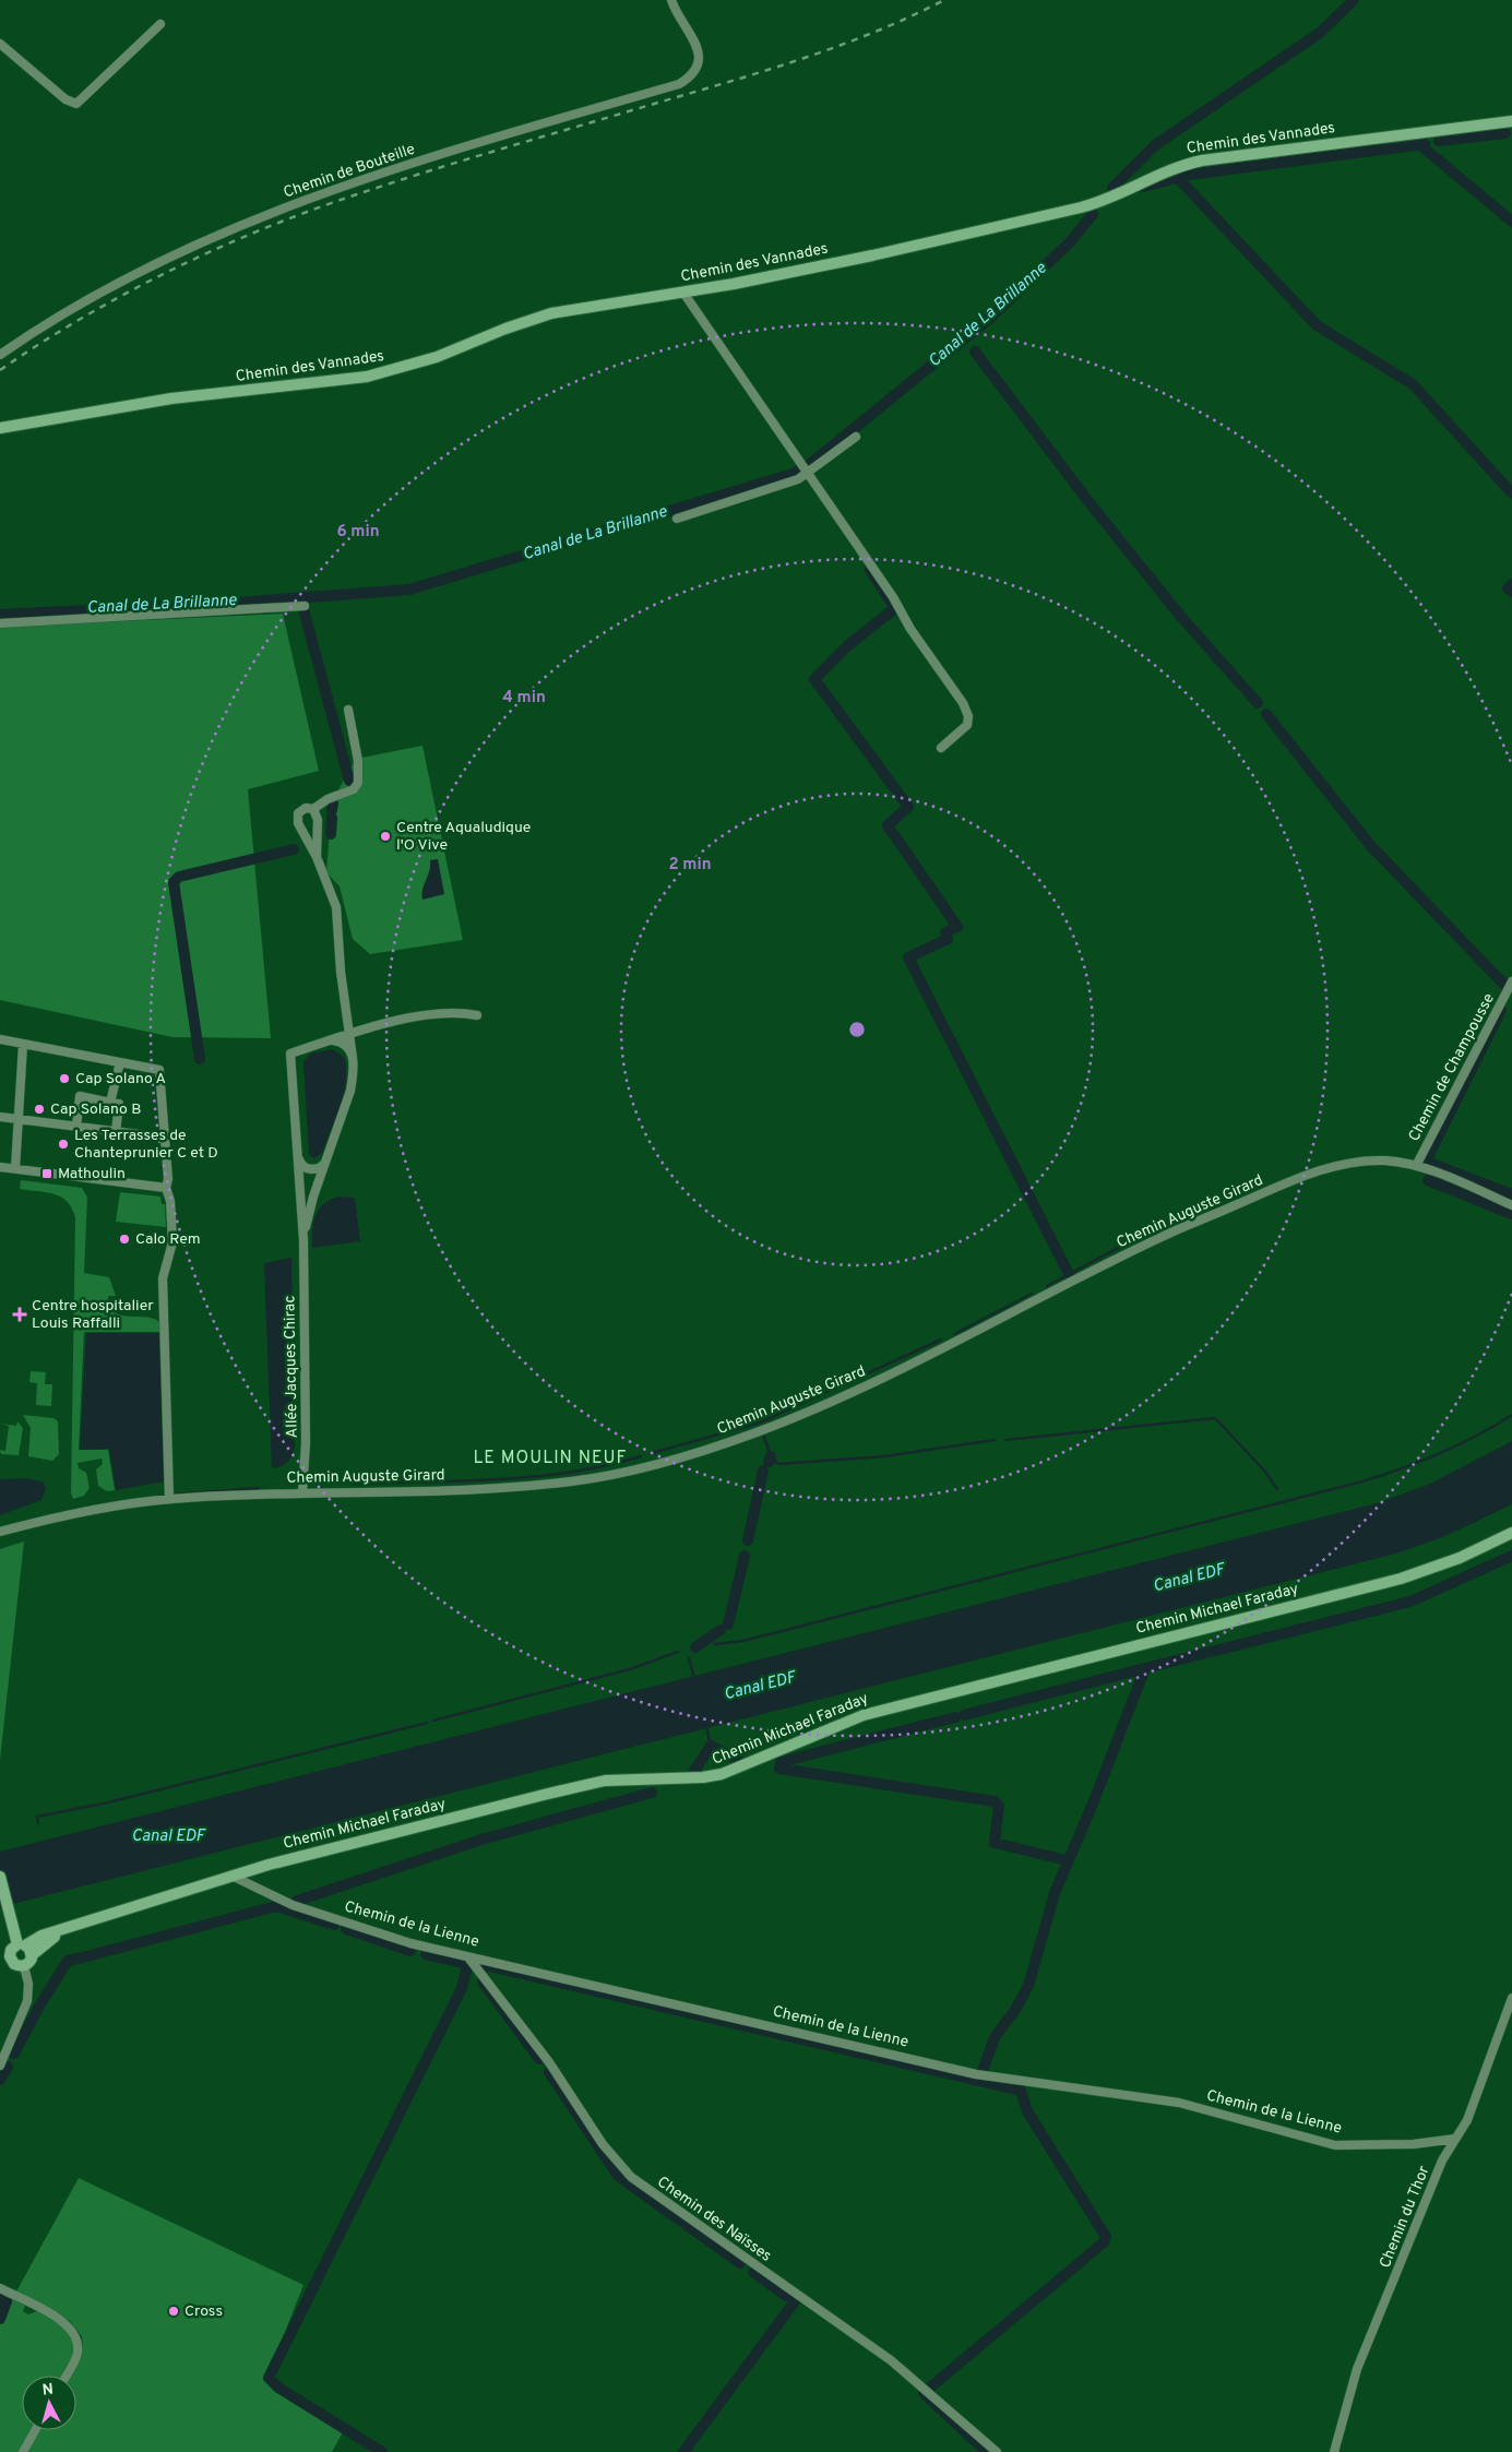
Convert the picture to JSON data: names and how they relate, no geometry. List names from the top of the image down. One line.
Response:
{"streets":{"main road":["Chemin des Vannades","Chemin Michael Faraday"],"street":["Chemin de Bouteille","Chemin de Champousse","Chemin Auguste Girard","Allée Jacques Chirac","Chemin de la Lienne","Chemin du Thor","Chemin des Naïsses"]},"crossings":[["Chemin de Champousse","Chemin Auguste Girard"],["Chemin Auguste Girard","Allée Jacques Chirac"],["Chemin Michael Faraday","Chemin de la Lienne"],["Chemin de la Lienne","Chemin du Thor"],["Chemin de la Lienne","Chemin des Naïsses"]],"districts":["LE MOULIN NEUF"],"water":["Canal de La Brillanne","Canal EDF"],"places":{"other":["Centre Aqualudique l'O Vive","Cap Solano A","Cap Solano B","Les Terrasses de Chanteprunier C et D","Calo Rem","Cross"],"transit":["Mathoulin"],"health":["Centre hospitalier Louis Raffalli"]},"north":"top","rings":["6 min","4 min","2 min"]}
